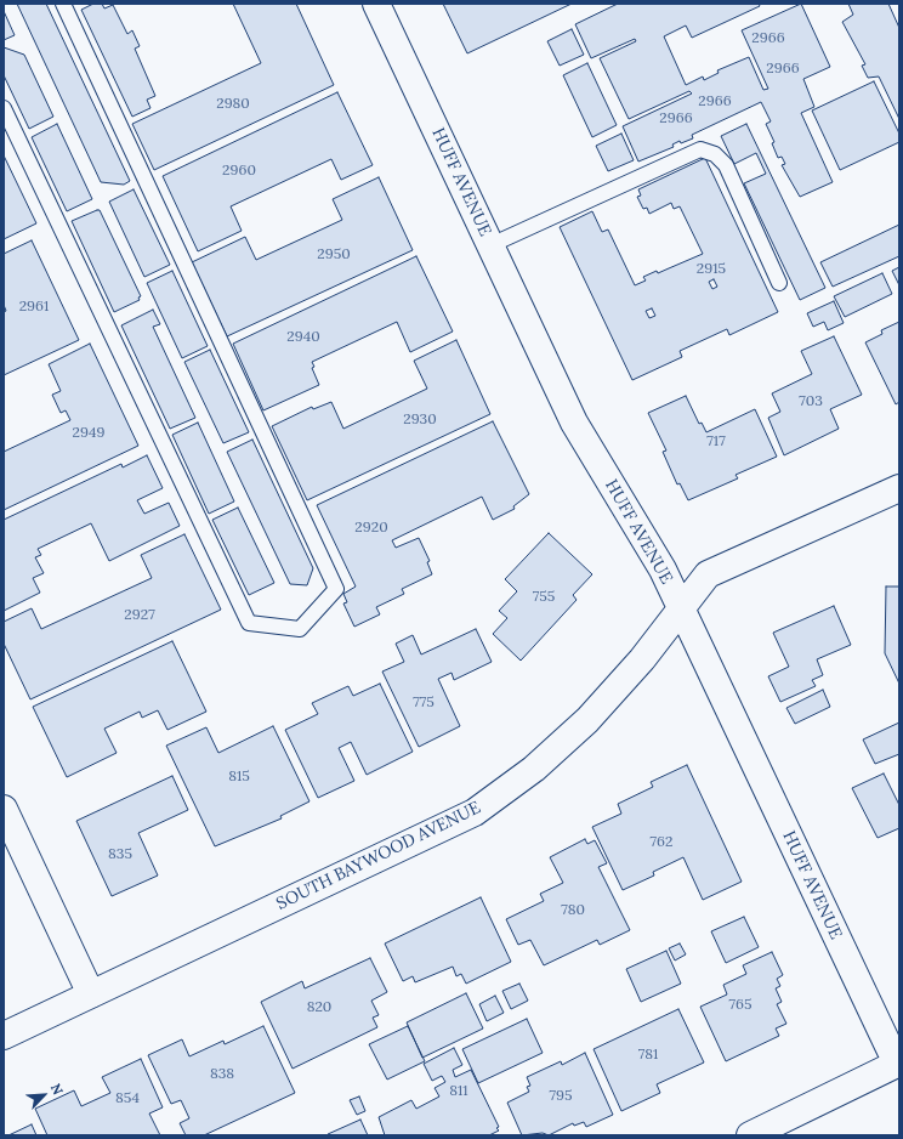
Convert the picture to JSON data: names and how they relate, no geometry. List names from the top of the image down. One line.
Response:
{"streets":{"street":["HUFF AVENUE","SOUTH BAYWOOD AVENUE"]},"crossings":[["HUFF AVENUE","SOUTH BAYWOOD AVENUE"]],"house_numbers":["2966","2966","2966","2980","2966","2960","2950","2915","2961","2940","703","2930","2949","717","2920","755","2927","775","815","762","835","780","765","820","781","838","811","795","854"],"north":"top right"}
